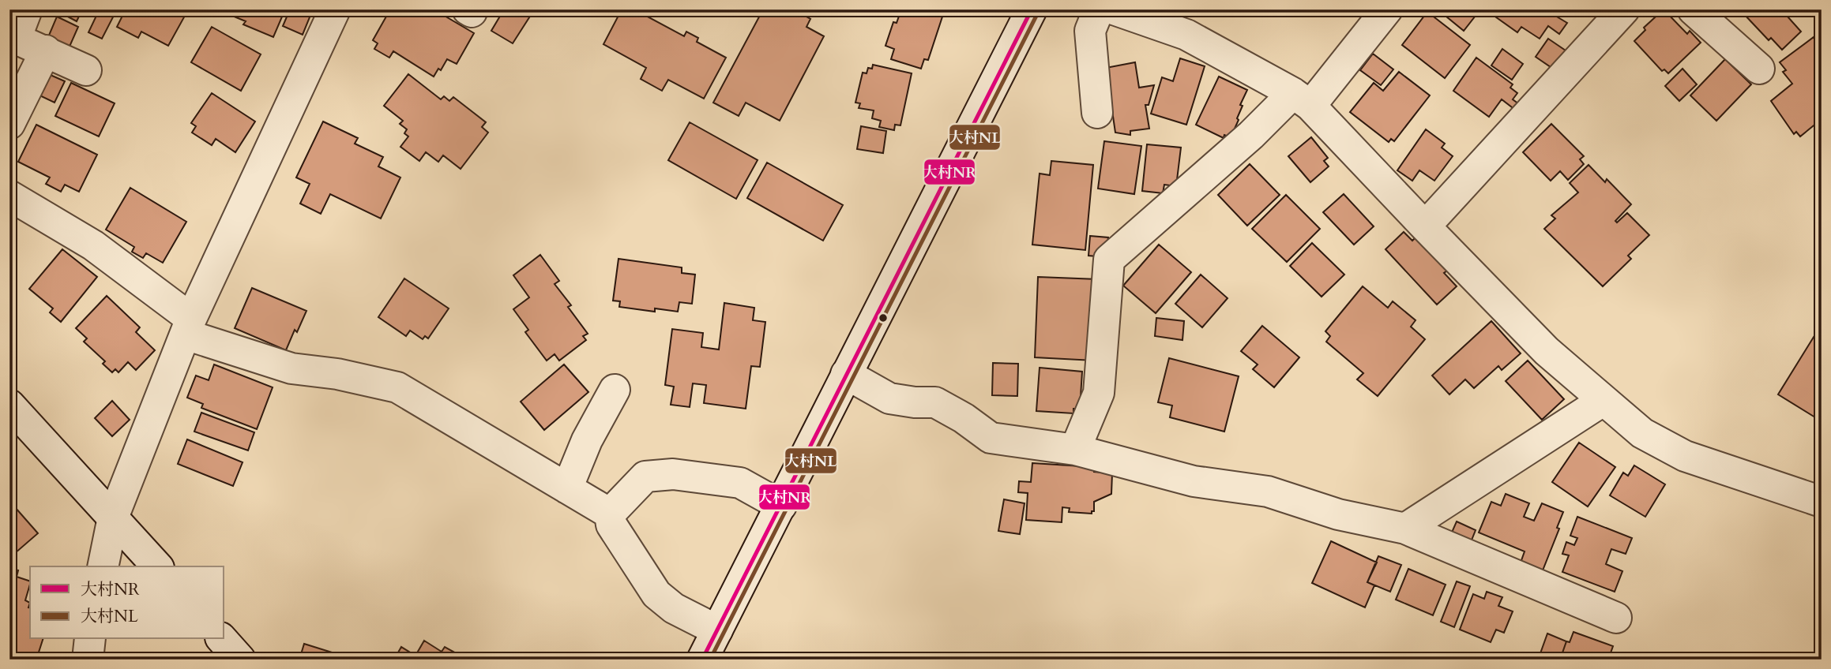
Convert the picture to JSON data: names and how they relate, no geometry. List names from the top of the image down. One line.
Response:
{"lines":["transit line 大村NR","transit line 大村NL"],"legend":["大村NR","大村NL"]}
